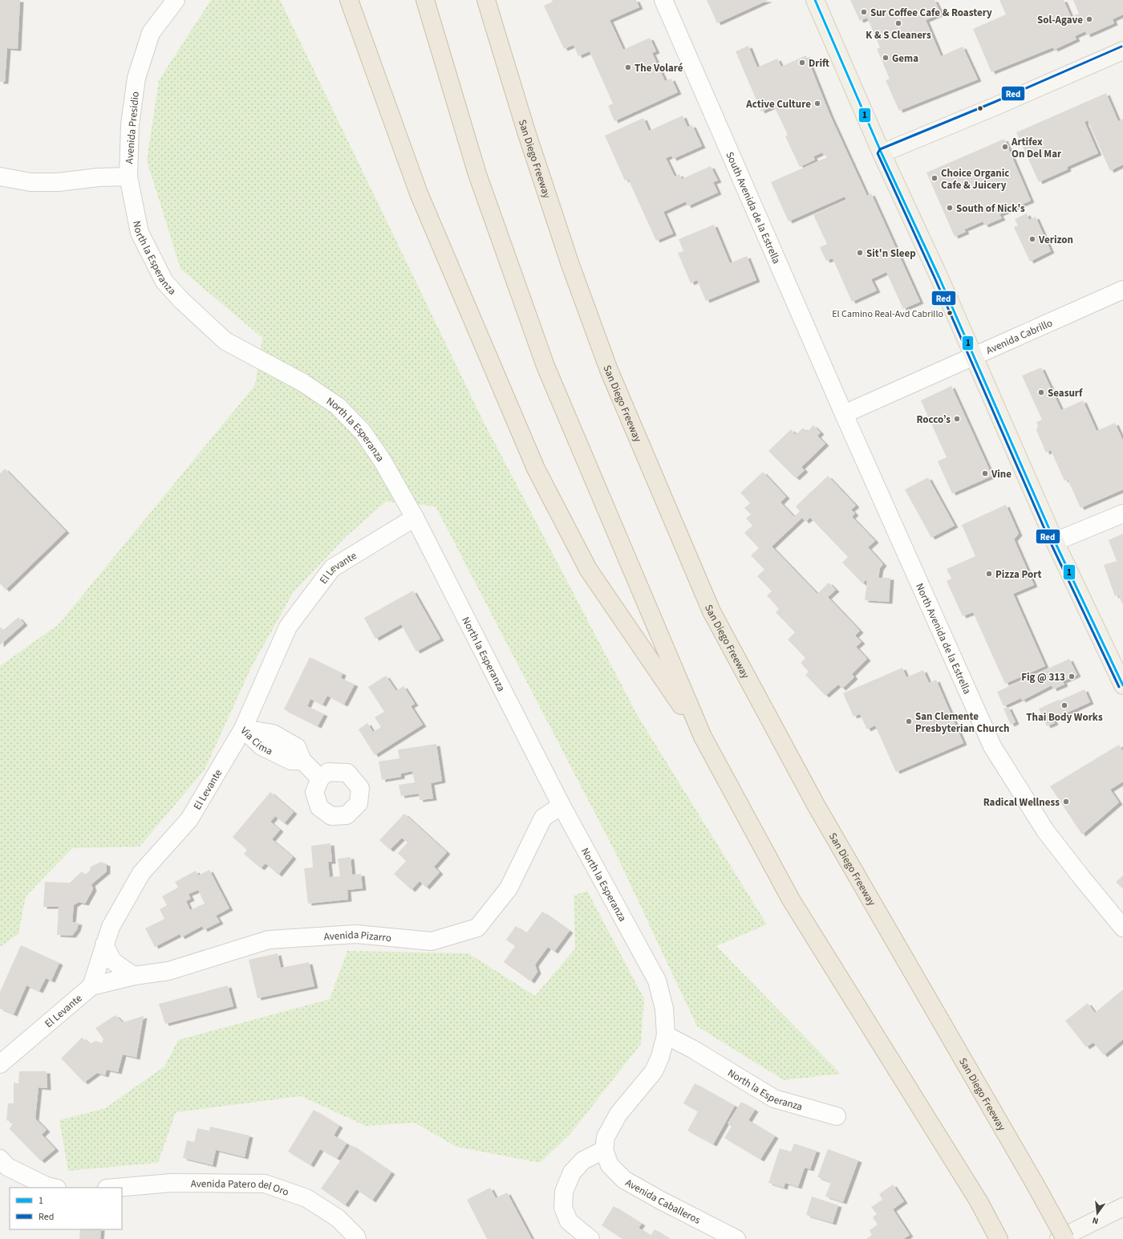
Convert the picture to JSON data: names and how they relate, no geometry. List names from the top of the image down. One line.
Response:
{"streets":{"highway":["San Diego Freeway"],"street":["Avenida Presidio","South Avenida de la Estrella","North la Esperanza","Avenida Cabrillo","El Levante","North Avenida de la Estrella","Via Cima","Avenida Pizarro","Avenida Patero del Oro","Avenida Caballeros"]},"crossings":[["Avenida Presidio","North la Esperanza"],["South Avenida de la Estrella","Avenida Cabrillo"],["South Avenida de la Estrella","North Avenida de la Estrella"],["North la Esperanza","El Levante"],["North la Esperanza","Avenida Pizarro"],["Avenida Cabrillo","North Avenida de la Estrella"],["El Levante","Via Cima"],["El Levante","Avenida Pizarro"]],"places":["Sur Coffee Cafe & Roastery","Sol-Agave","K & S Cleaners","Gema","Drift","The Volaré","Active Culture","Artifex On Del Mar","Choice Organic Cafe & Juicery","South of Nick's","Verizon","Sit'n Sleep","El Camino Real-Avd Cabrillo","Seasurf","Rocco’s","Vine","Pizza Port","Fig @ 313","Thai Body Works","San Clemente Presbyterian Church","Radical Wellness"],"lines":["transit line 1","transit line Red"],"legend":["1","Red"],"north":"bottom"}
